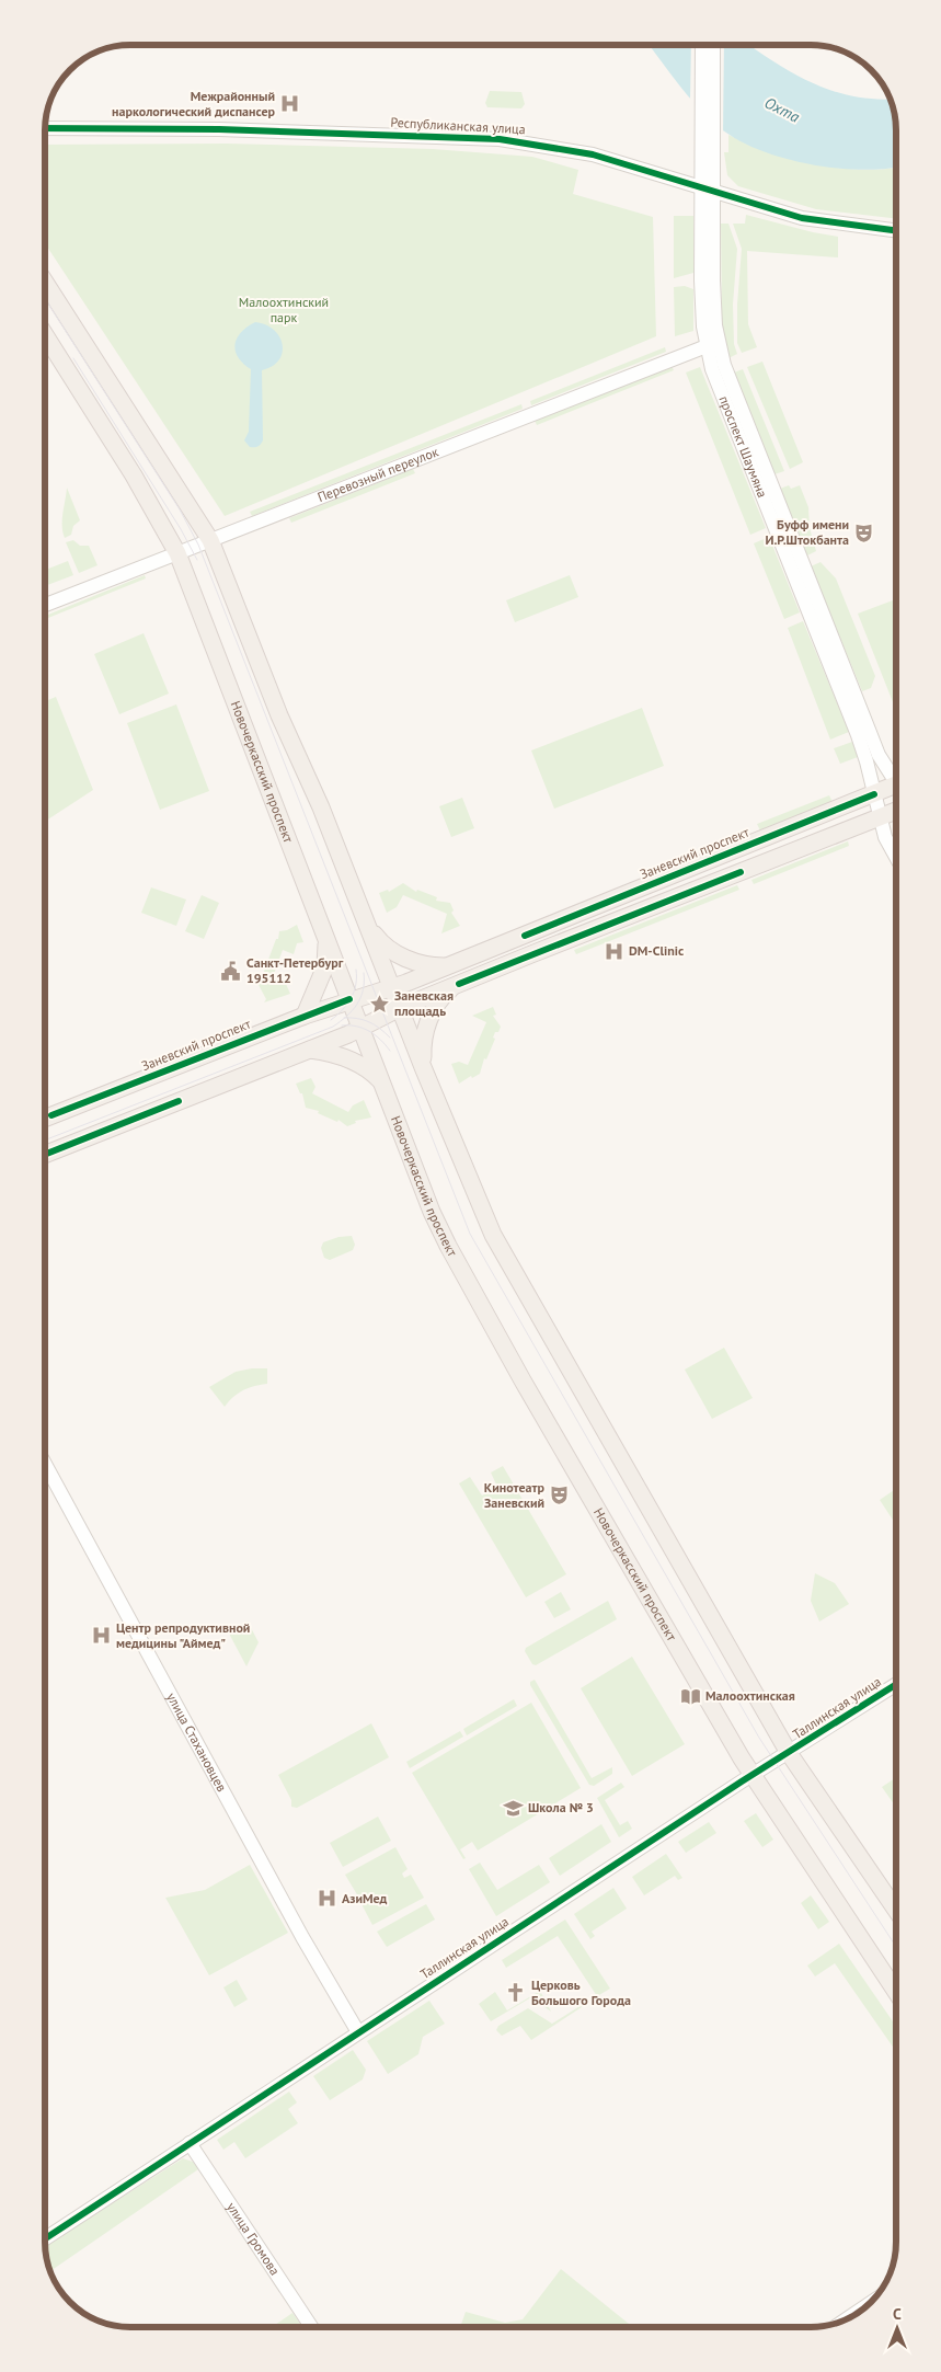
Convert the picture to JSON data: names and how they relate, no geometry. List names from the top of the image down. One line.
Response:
{"streets":{"main road":["Новочеркасский проспект","Заневский проспект"],"street":["Республиканская улица","проспект Шаумяна","Перевозный переулок","Таллинская улица","улица Стахановцев","улица Громова"]},"crossings":[["Республиканская улица","проспект Шаумяна"],["проспект Шаумяна","Перевозный переулок"],["проспект Шаумяна","Заневский проспект"],["Перевозный переулок","Новочеркасский проспект"],["Новочеркасский проспект","Заневский проспект"],["Новочеркасский проспект","Таллинская улица"],["Таллинская улица","улица Стахановцев"],["Таллинская улица","улица Громова"]],"water":["Охта"],"parks":["Малоохтинский парк"],"places":{"hospital":["Межрайонный наркологический диспансер","DM-Clinic","Центр репродуктивной медицины \"Аймед\"","АзиМед"],"theatre":["Буфф имени И.Р.Штокбанта","Кинотеатр Заневский"],"public building":["Санкт-Петербург 195112"],"place":["Заневская площадь"],"library":["Малоохтинская"],"school or university":["Школа № 3"],"church":["Церковь Большого Города"]},"north":"top"}
